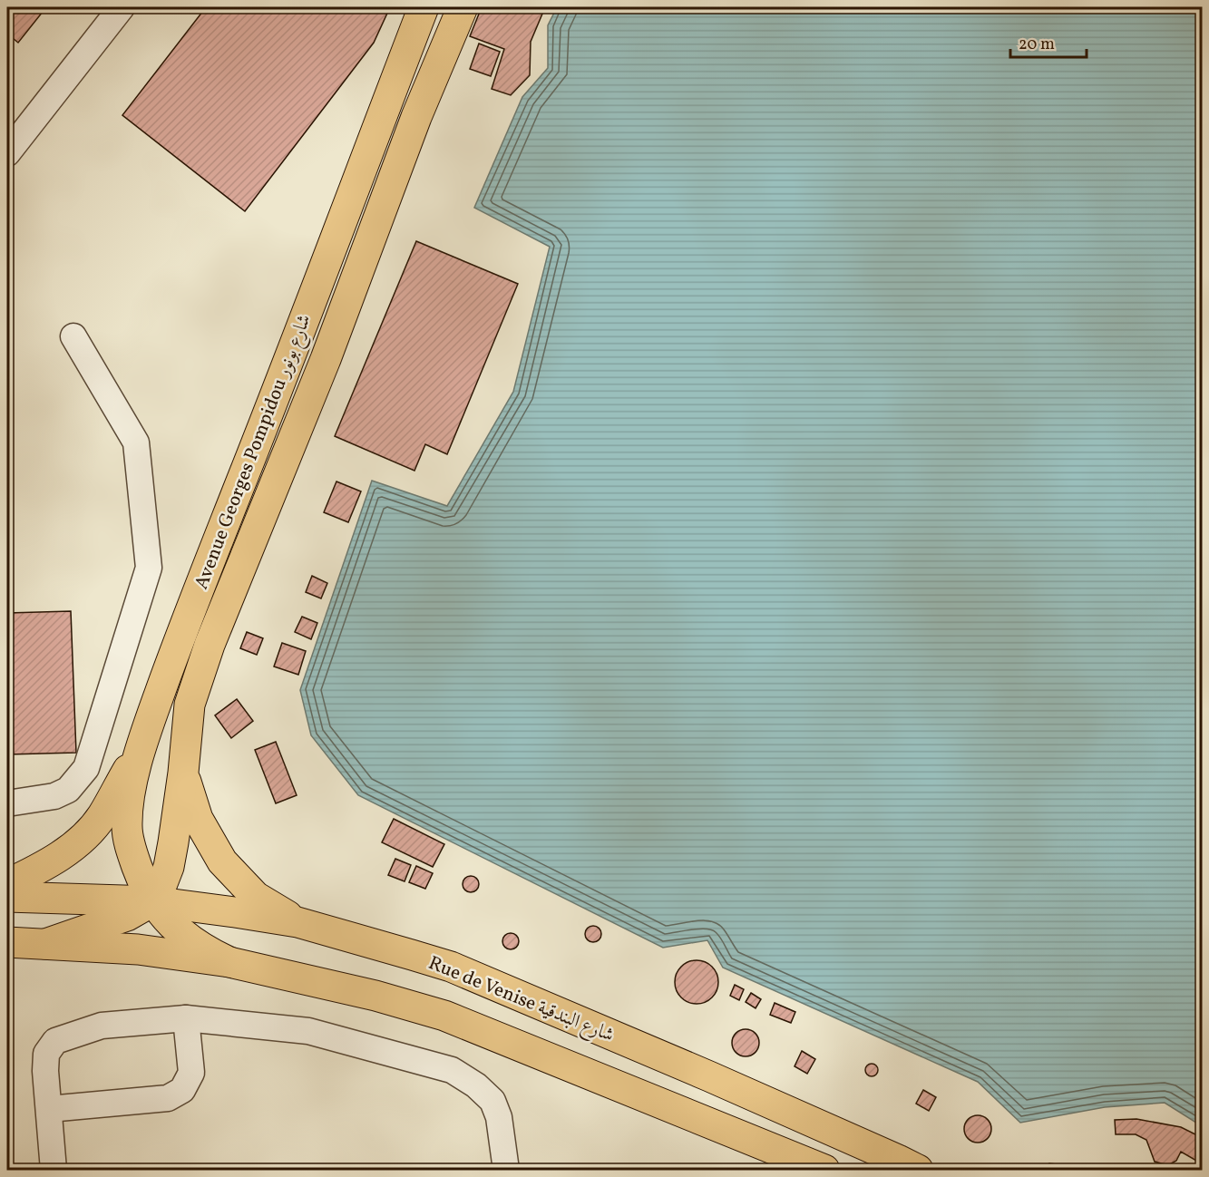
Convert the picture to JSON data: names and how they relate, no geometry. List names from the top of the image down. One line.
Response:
{"streets":{"main road":["Avenue Georges Pompidou شارع بونور","Rue de Venise شارع البندقية"]},"crossings":[["Avenue Georges Pompidou شارع بونور","Rue de Venise شارع البندقية"]],"scale_bar":"20 m"}
